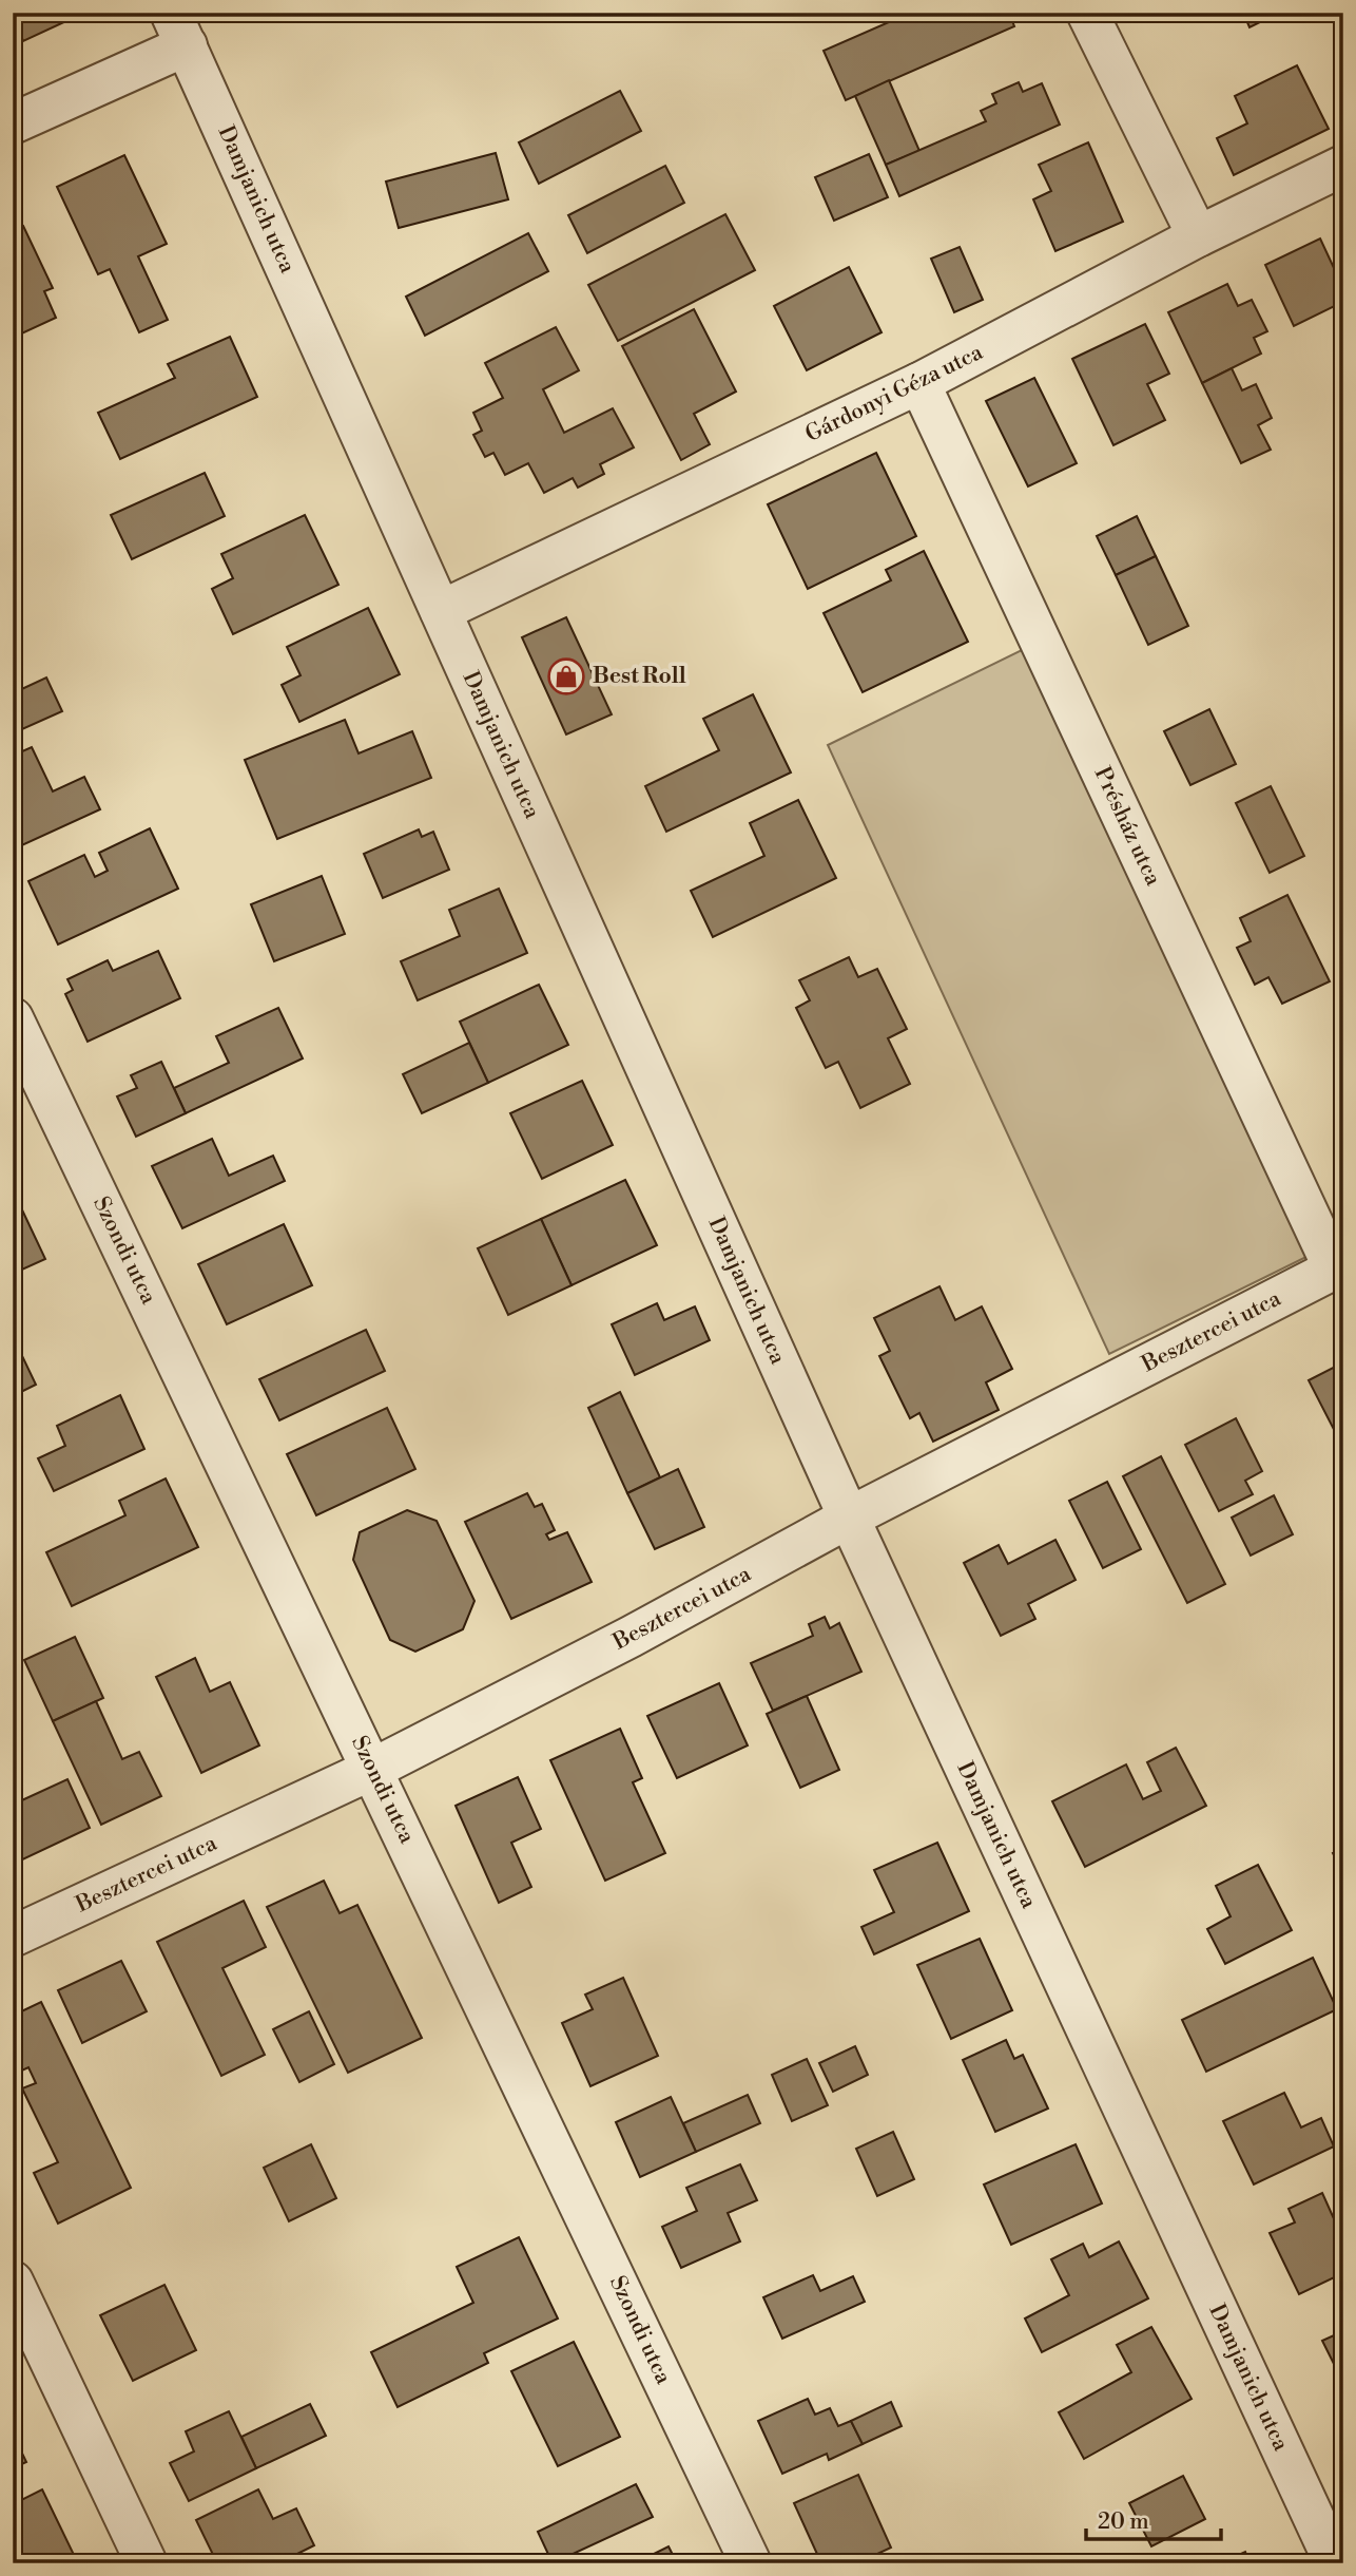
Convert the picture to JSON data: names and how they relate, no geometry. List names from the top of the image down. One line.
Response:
{"streets":{"street":["Damjanich utca","Gárdonyi Géza utca","Présház utca","Szondi utca","Besztercei utca"]},"crossings":[["Damjanich utca","Gárdonyi Géza utca"],["Damjanich utca","Besztercei utca"],["Gárdonyi Géza utca","Présház utca"],["Présház utca","Besztercei utca"],["Szondi utca","Besztercei utca"]],"places":{"shop":["Best Roll"]},"scale_bar":"20 m"}
